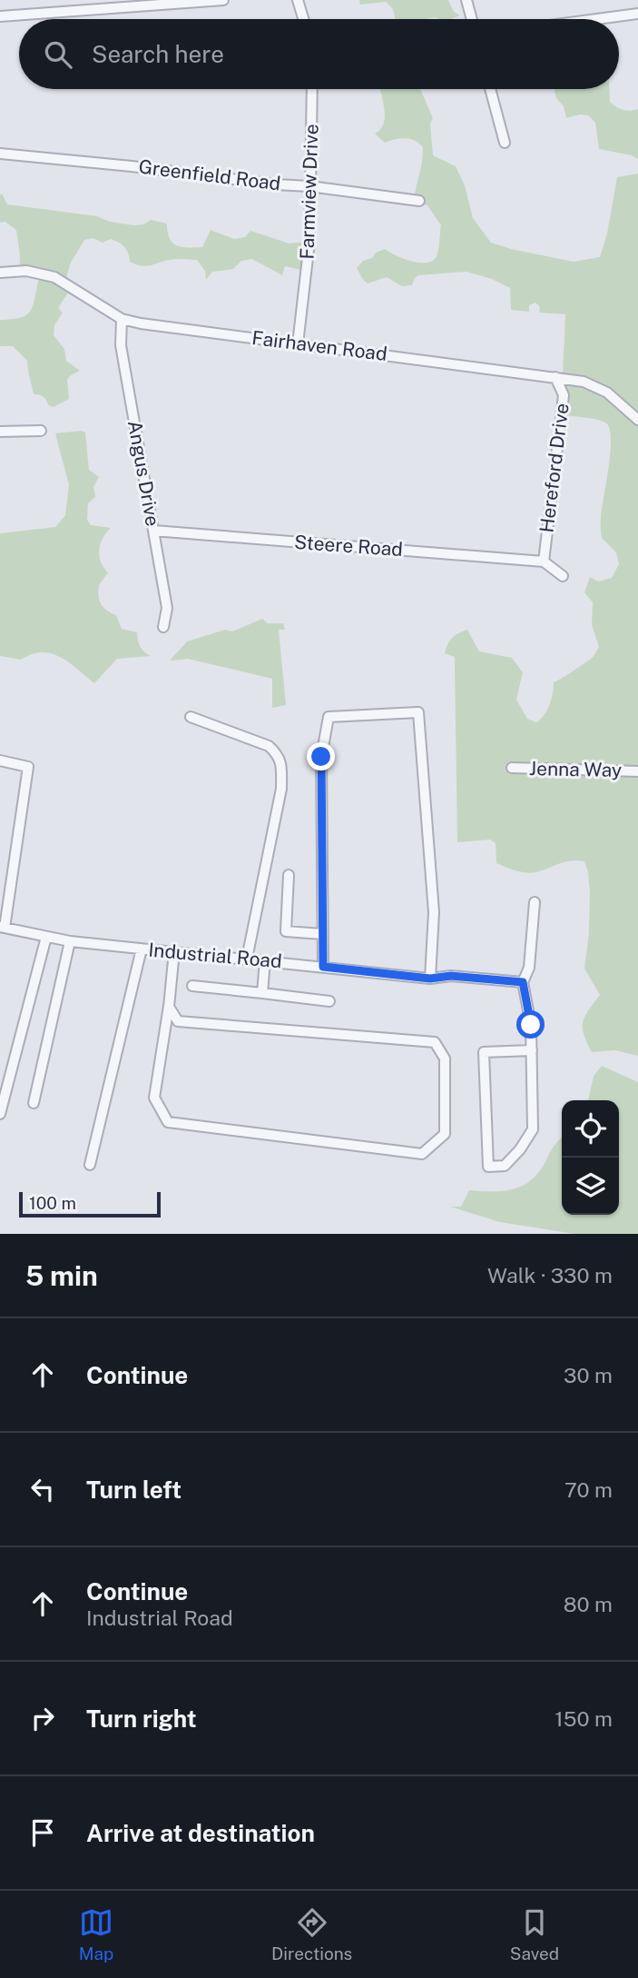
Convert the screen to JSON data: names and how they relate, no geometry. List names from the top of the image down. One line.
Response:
{"streets":{"street":["Greenfield Road","Farmview Drive","Fairhaven Road","Hereford Drive","Angus Drive","Steere Road","Jenna Way","Industrial Road"]},"crossings":[["Greenfield Road","Farmview Drive"],["Farmview Drive","Fairhaven Road"],["Fairhaven Road","Hereford Drive"],["Fairhaven Road","Angus Drive"],["Hereford Drive","Steere Road"],["Angus Drive","Steere Road"]],"scale_bar":"100 m","page":{"search":"Search here","scale":"100 m","heading":["5 min","Walk · 330 m"],"list":[["Continue","30 m"],["Turn left","70 m"],["Continue","Industrial Road","80 m"],["Turn right","150 m"],"Arrive at destination"],"nav":["Map","Directions","Saved"]}}
